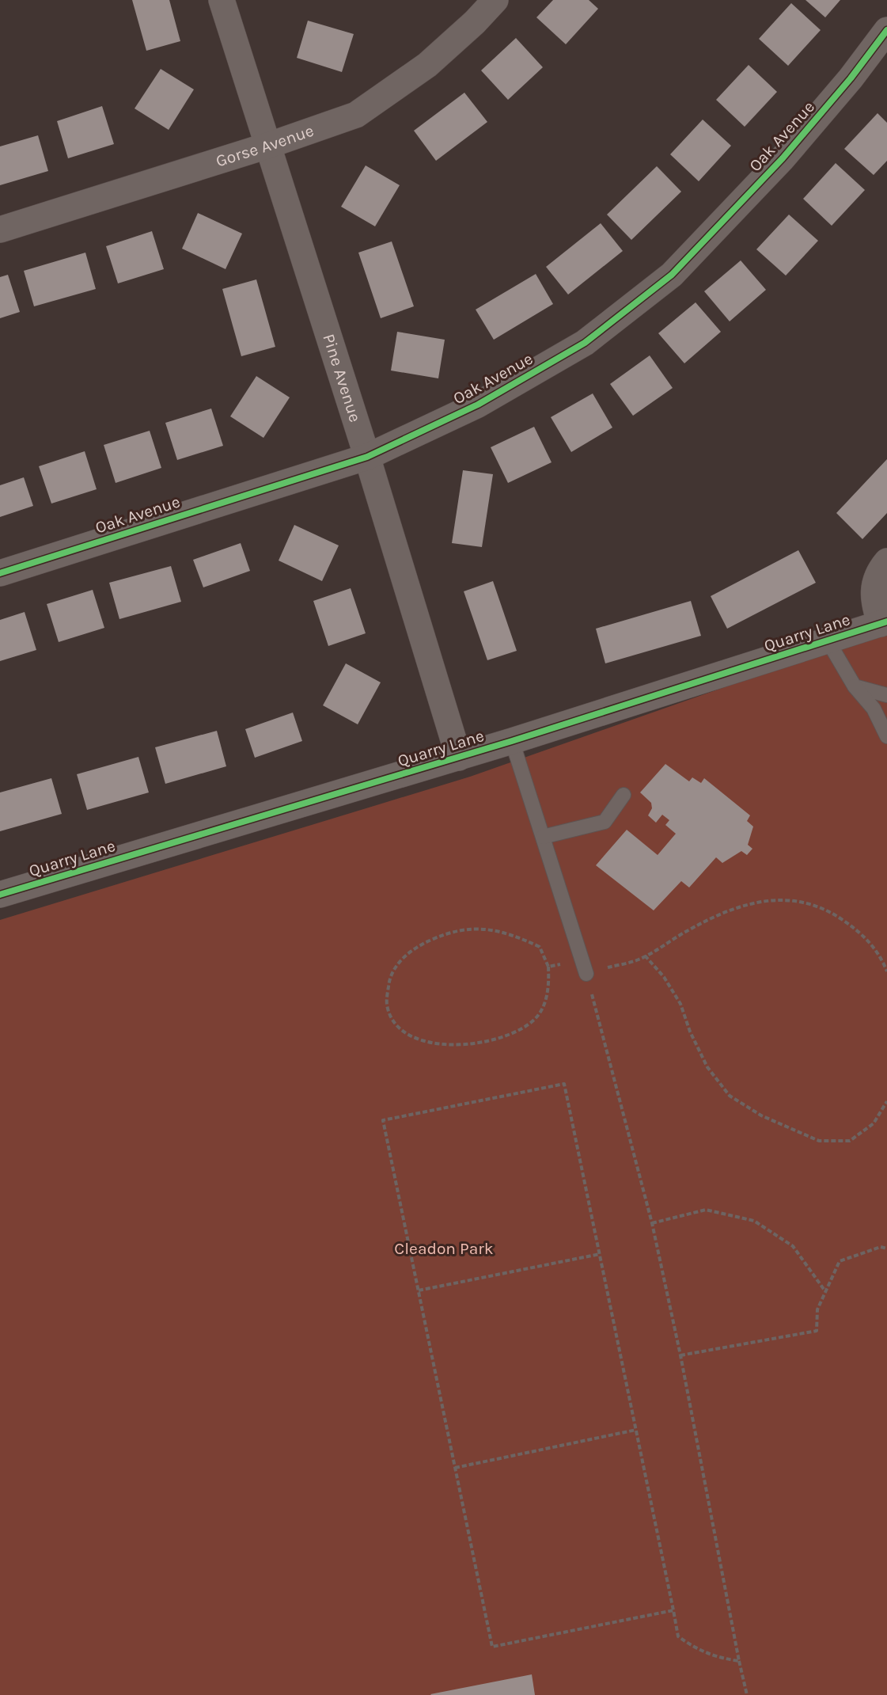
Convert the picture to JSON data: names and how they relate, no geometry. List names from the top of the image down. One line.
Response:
{"streets":{"street":["Oak Avenue","Gorse Avenue","Pine Avenue","Quarry Lane"]},"crossings":[["Oak Avenue","Pine Avenue"],["Gorse Avenue","Pine Avenue"],["Pine Avenue","Quarry Lane"]],"parks":["Cleadon Park"]}
